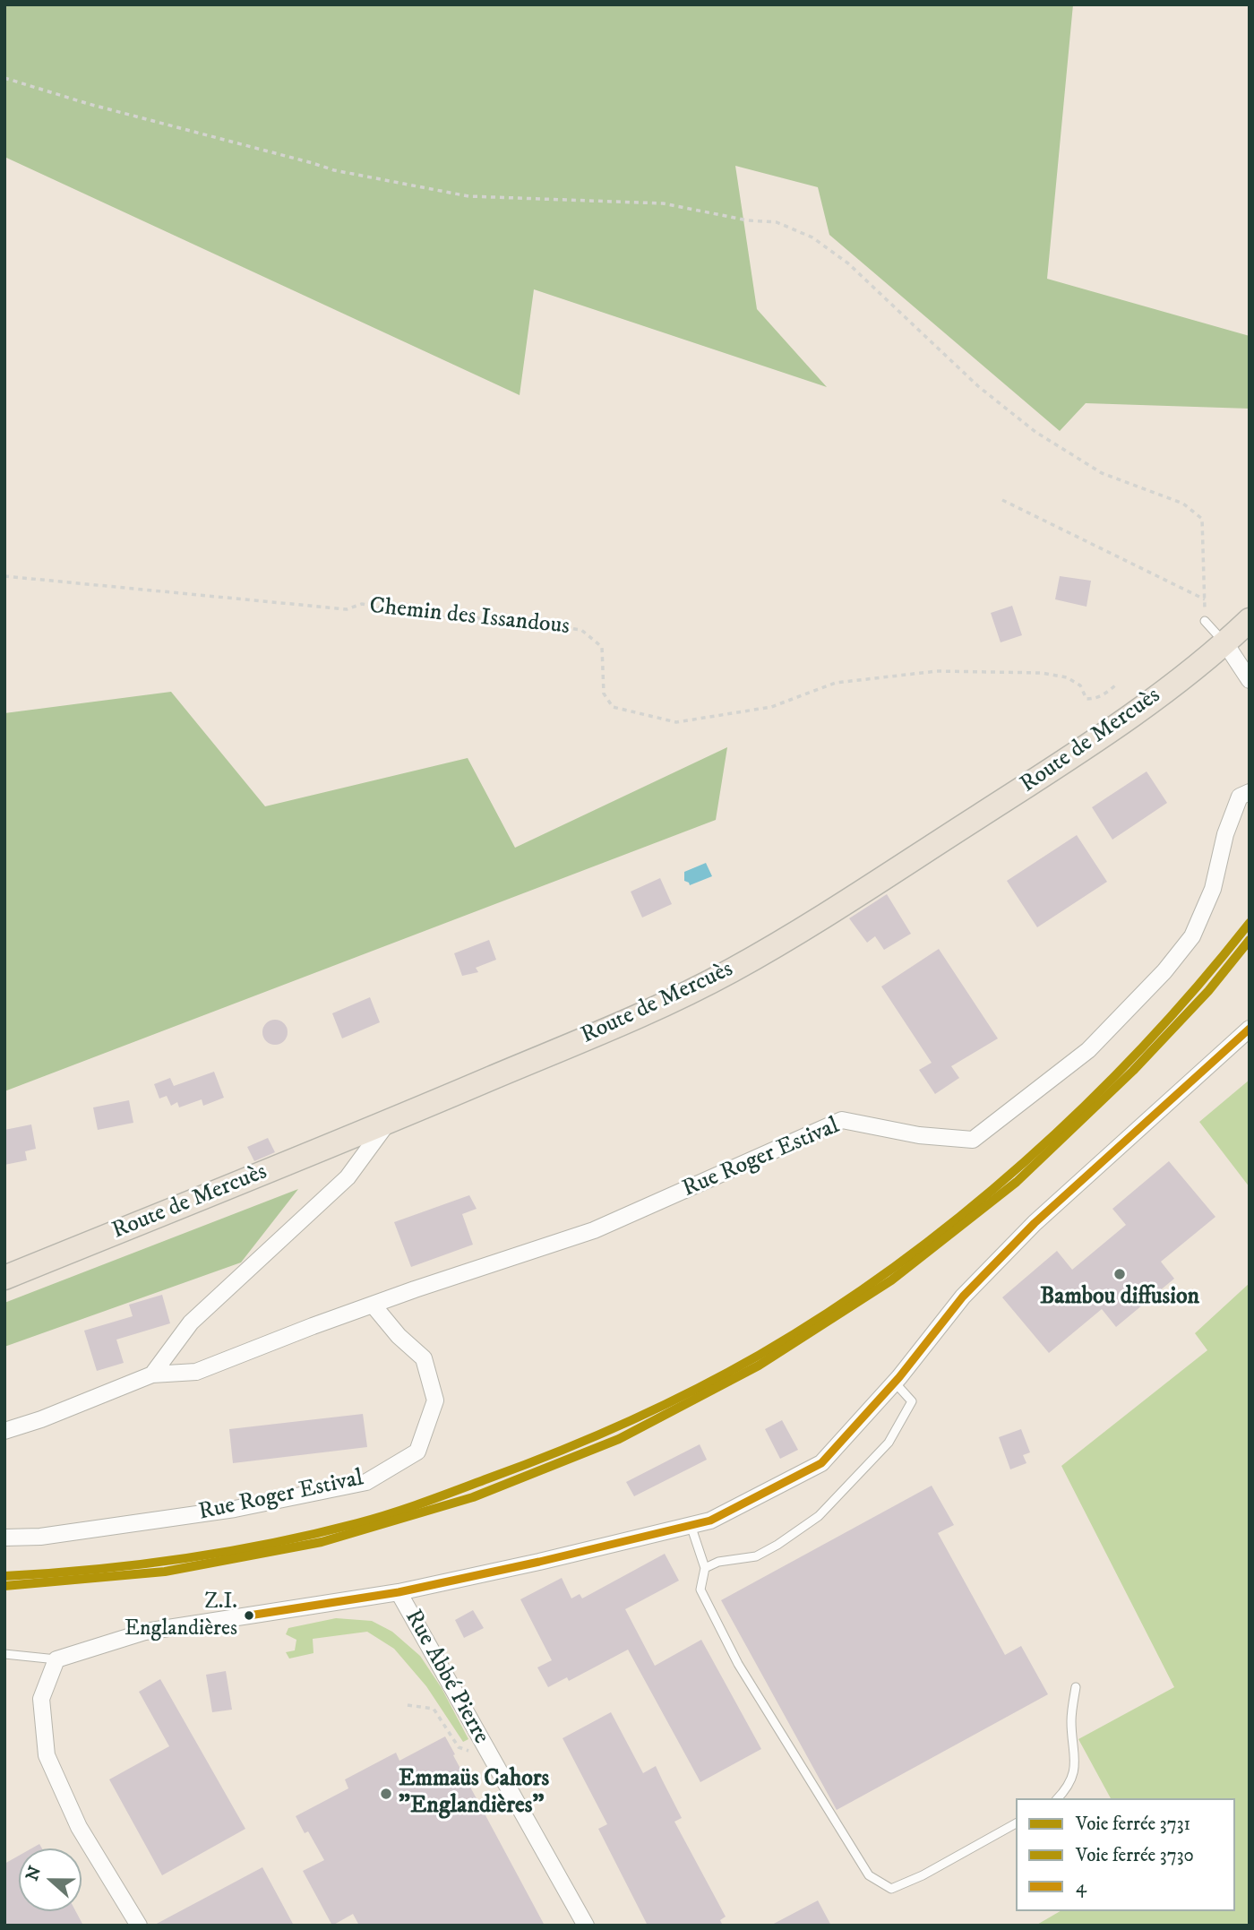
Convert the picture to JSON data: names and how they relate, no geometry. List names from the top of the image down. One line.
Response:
{"streets":{"main road":["Route de Mercuès"],"street":["Rue Roger Estival","Rue Abbé Pierre"],"path":["Chemin des Issandous"]},"places":["Bambou diffusion","Z.I. Englandières","Emmaüs Cahors \"Englandières\""],"lines":["rail line 3731","rail line 3730","transit line 4"],"legend":["Voie ferrée 3731","Voie ferrée 3730","4"],"north":"left"}
